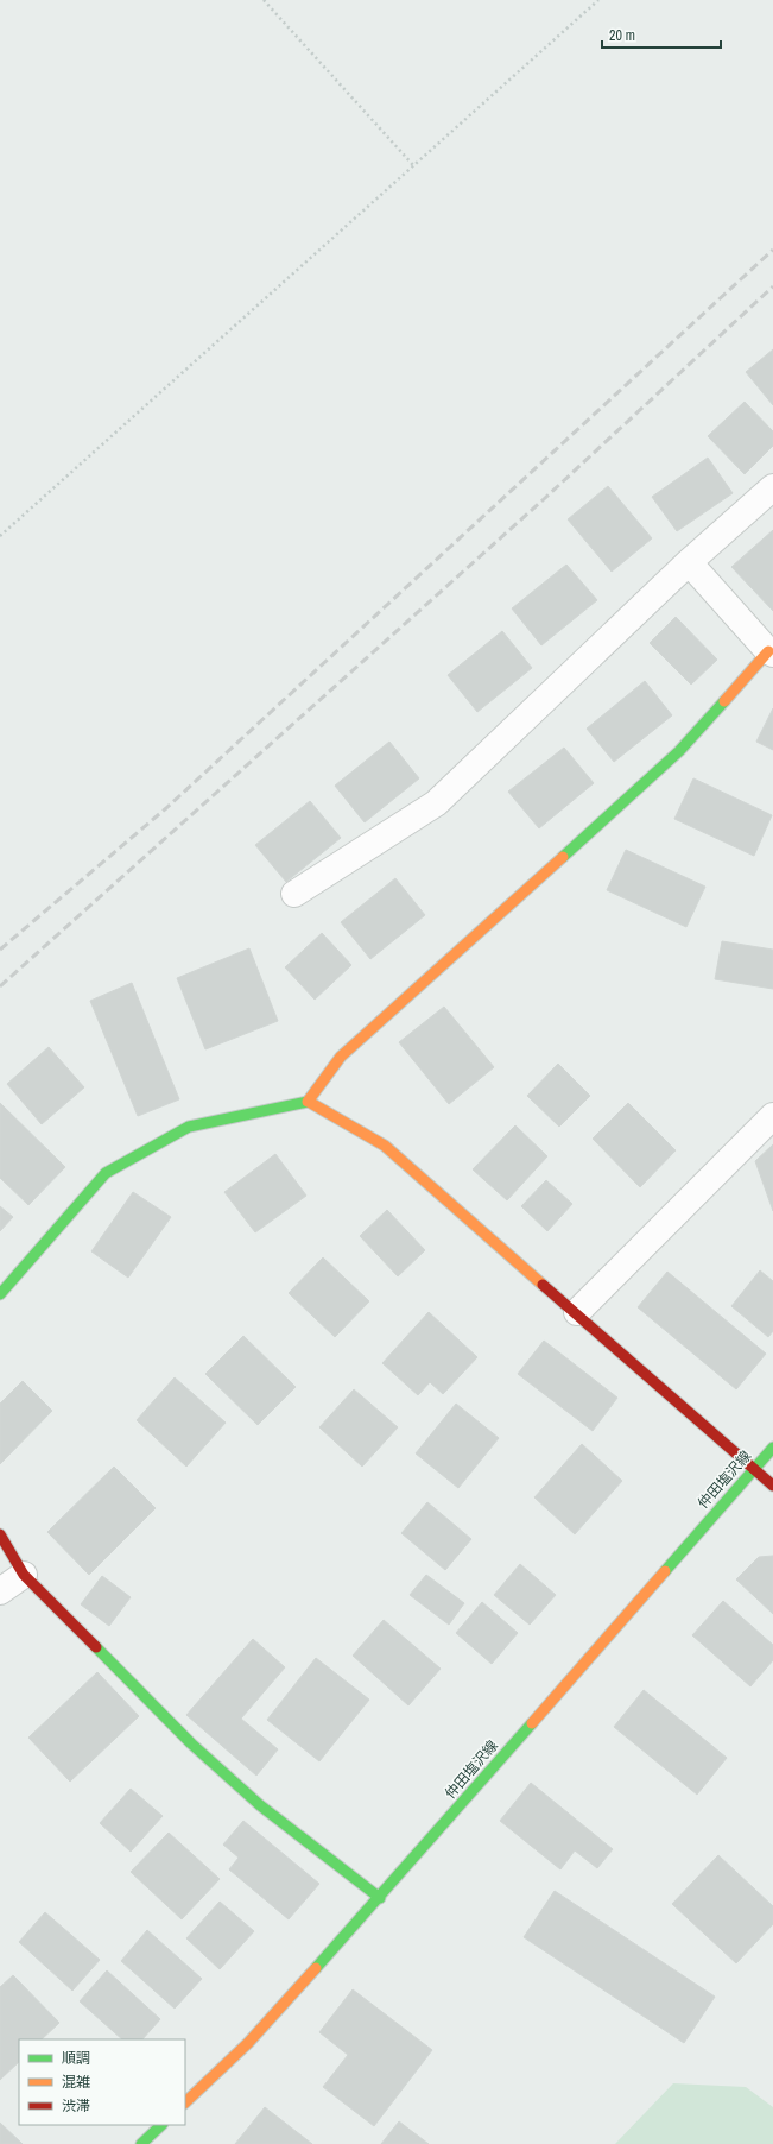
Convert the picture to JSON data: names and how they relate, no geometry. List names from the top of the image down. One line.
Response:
{"streets":{"street":["仲田塩沢線"]},"legend":["順調","混雑","渋滞"],"scale_bar":"20 m"}
